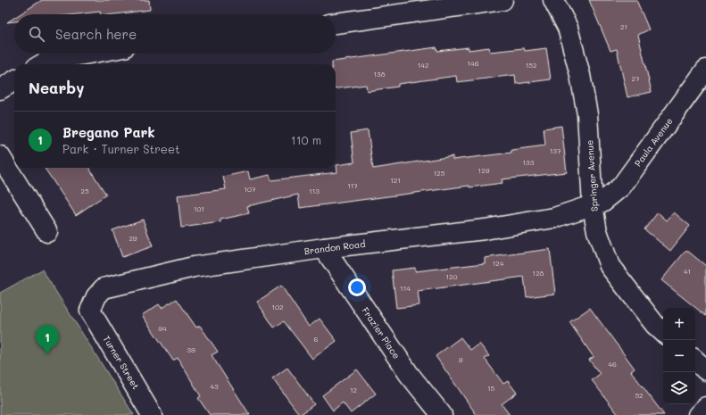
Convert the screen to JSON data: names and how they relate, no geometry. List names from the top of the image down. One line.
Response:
{"streets":{"street":["Paula Avenue","Springer Avenue","Brandon Road","Frazier Place","Turner Street"]},"crossings":[["Paula Avenue","Springer Avenue"],["Paula Avenue","Brandon Road"],["Springer Avenue","Brandon Road"],["Brandon Road","Frazier Place"],["Brandon Road","Turner Street"]],"house_numbers":["21","146","142","152","138","27","137","133","129","125","121","117","107","25","113","101","29","124","41","128","120","114","102","94","6","39","9","46","43","15","12","52"],"page":{"search":"Search here","heading":"Nearby","list":[{"mark":"1","name":"Bregano Park","note":"Park · Turner Street","value":"110 m"}],"map_buttons":["+","−"],"pins":"1"}}
